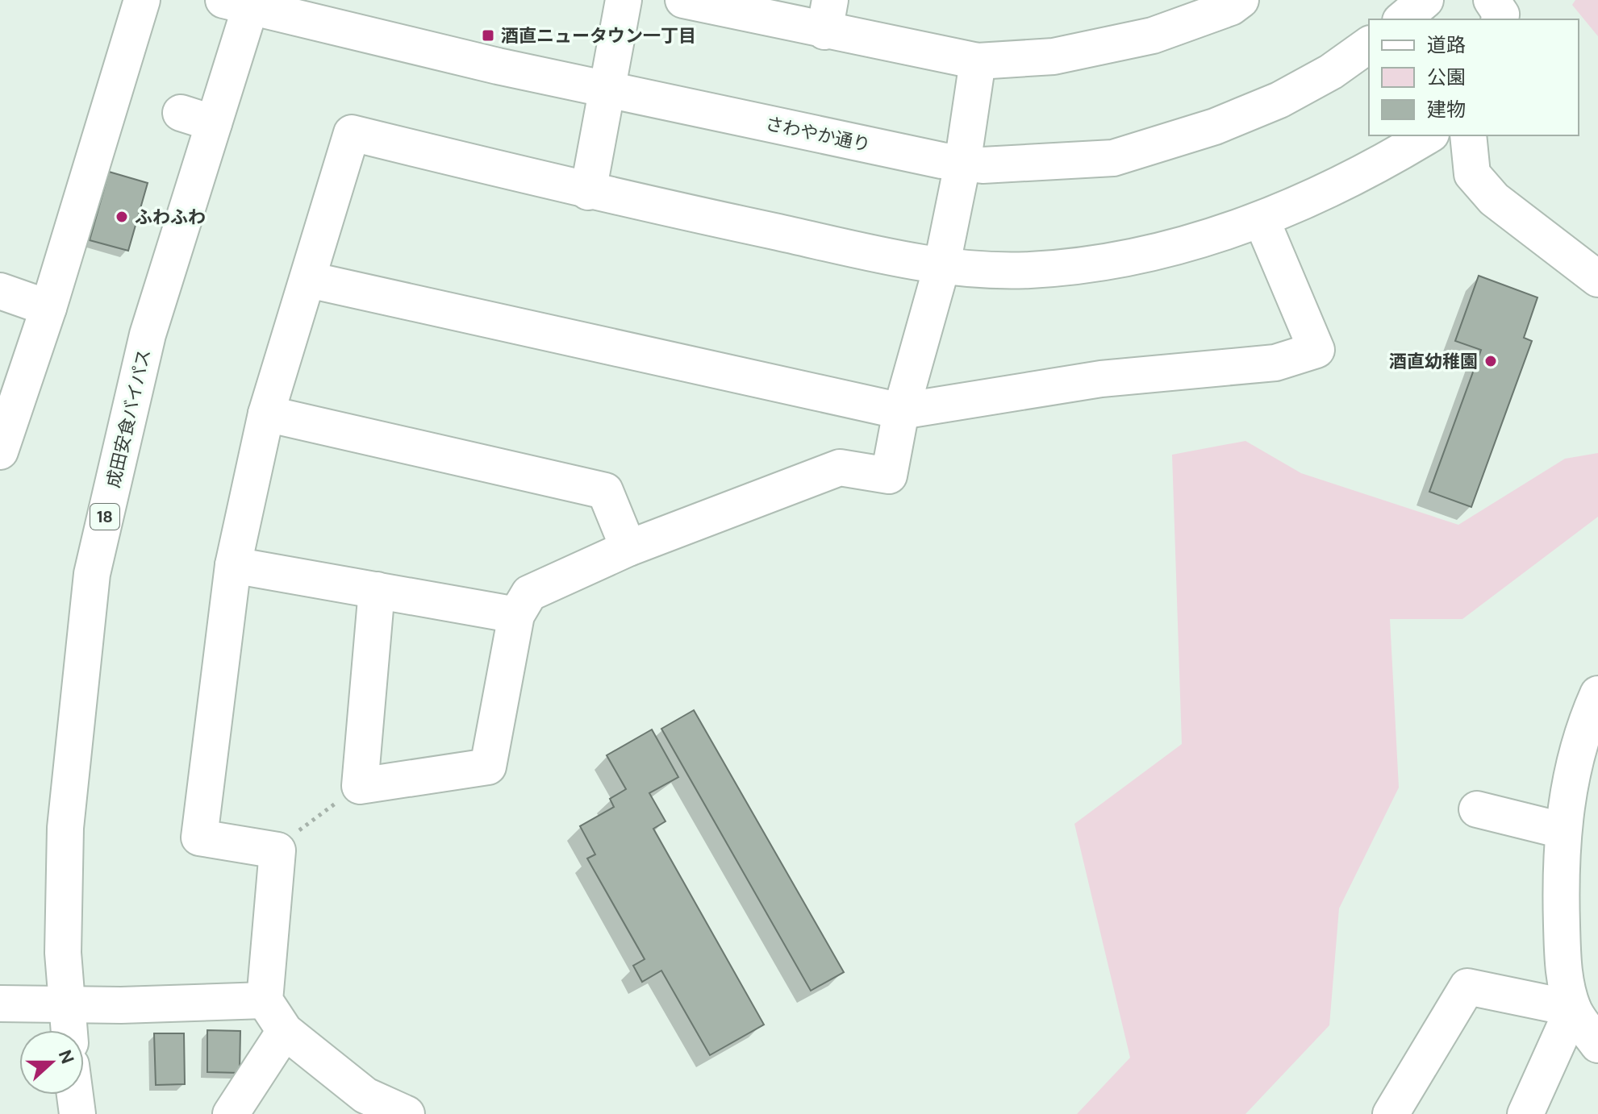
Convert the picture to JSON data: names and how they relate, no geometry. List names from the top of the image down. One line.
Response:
{"streets":{"street":["さわやか通り","成田安食バイパス","18"]},"crossings":[["さわやか通り","成田安食バイパス"]],"places":{"transit":["酒直ニュータウン一丁目"],"other":["ふわふわ","酒直幼稚園"]},"legend":["道路","公園","建物"],"north":"right"}
